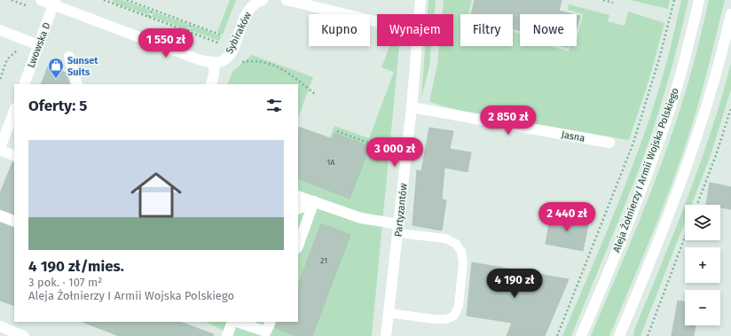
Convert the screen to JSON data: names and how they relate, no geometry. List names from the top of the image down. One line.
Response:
{"streets":{"street":["Sybiraków","Lwowska D","Jasna","Aleja Żołnierzy I Armii Wojska Polskiego","Partyzantów"]},"crossings":[["Jasna","Partyzantów"]],"places":{"shop":["Sunset Suits"]},"house_numbers":["1A","21"],"page":{"chip":["Kupno","Wynajem","Filtry","Nowe"],"price":["1 550 zł","2 850 zł","3 000 zł","2 440 zł","4 190 zł"],"heading":"Oferty: 5","list":[{"name":"4 190 zł/mies.","note":"3 pok. · 107 m² · Aleja Żołnierzy I Armii Wojska Polskiego"}],"map_buttons":["+","−"]}}
